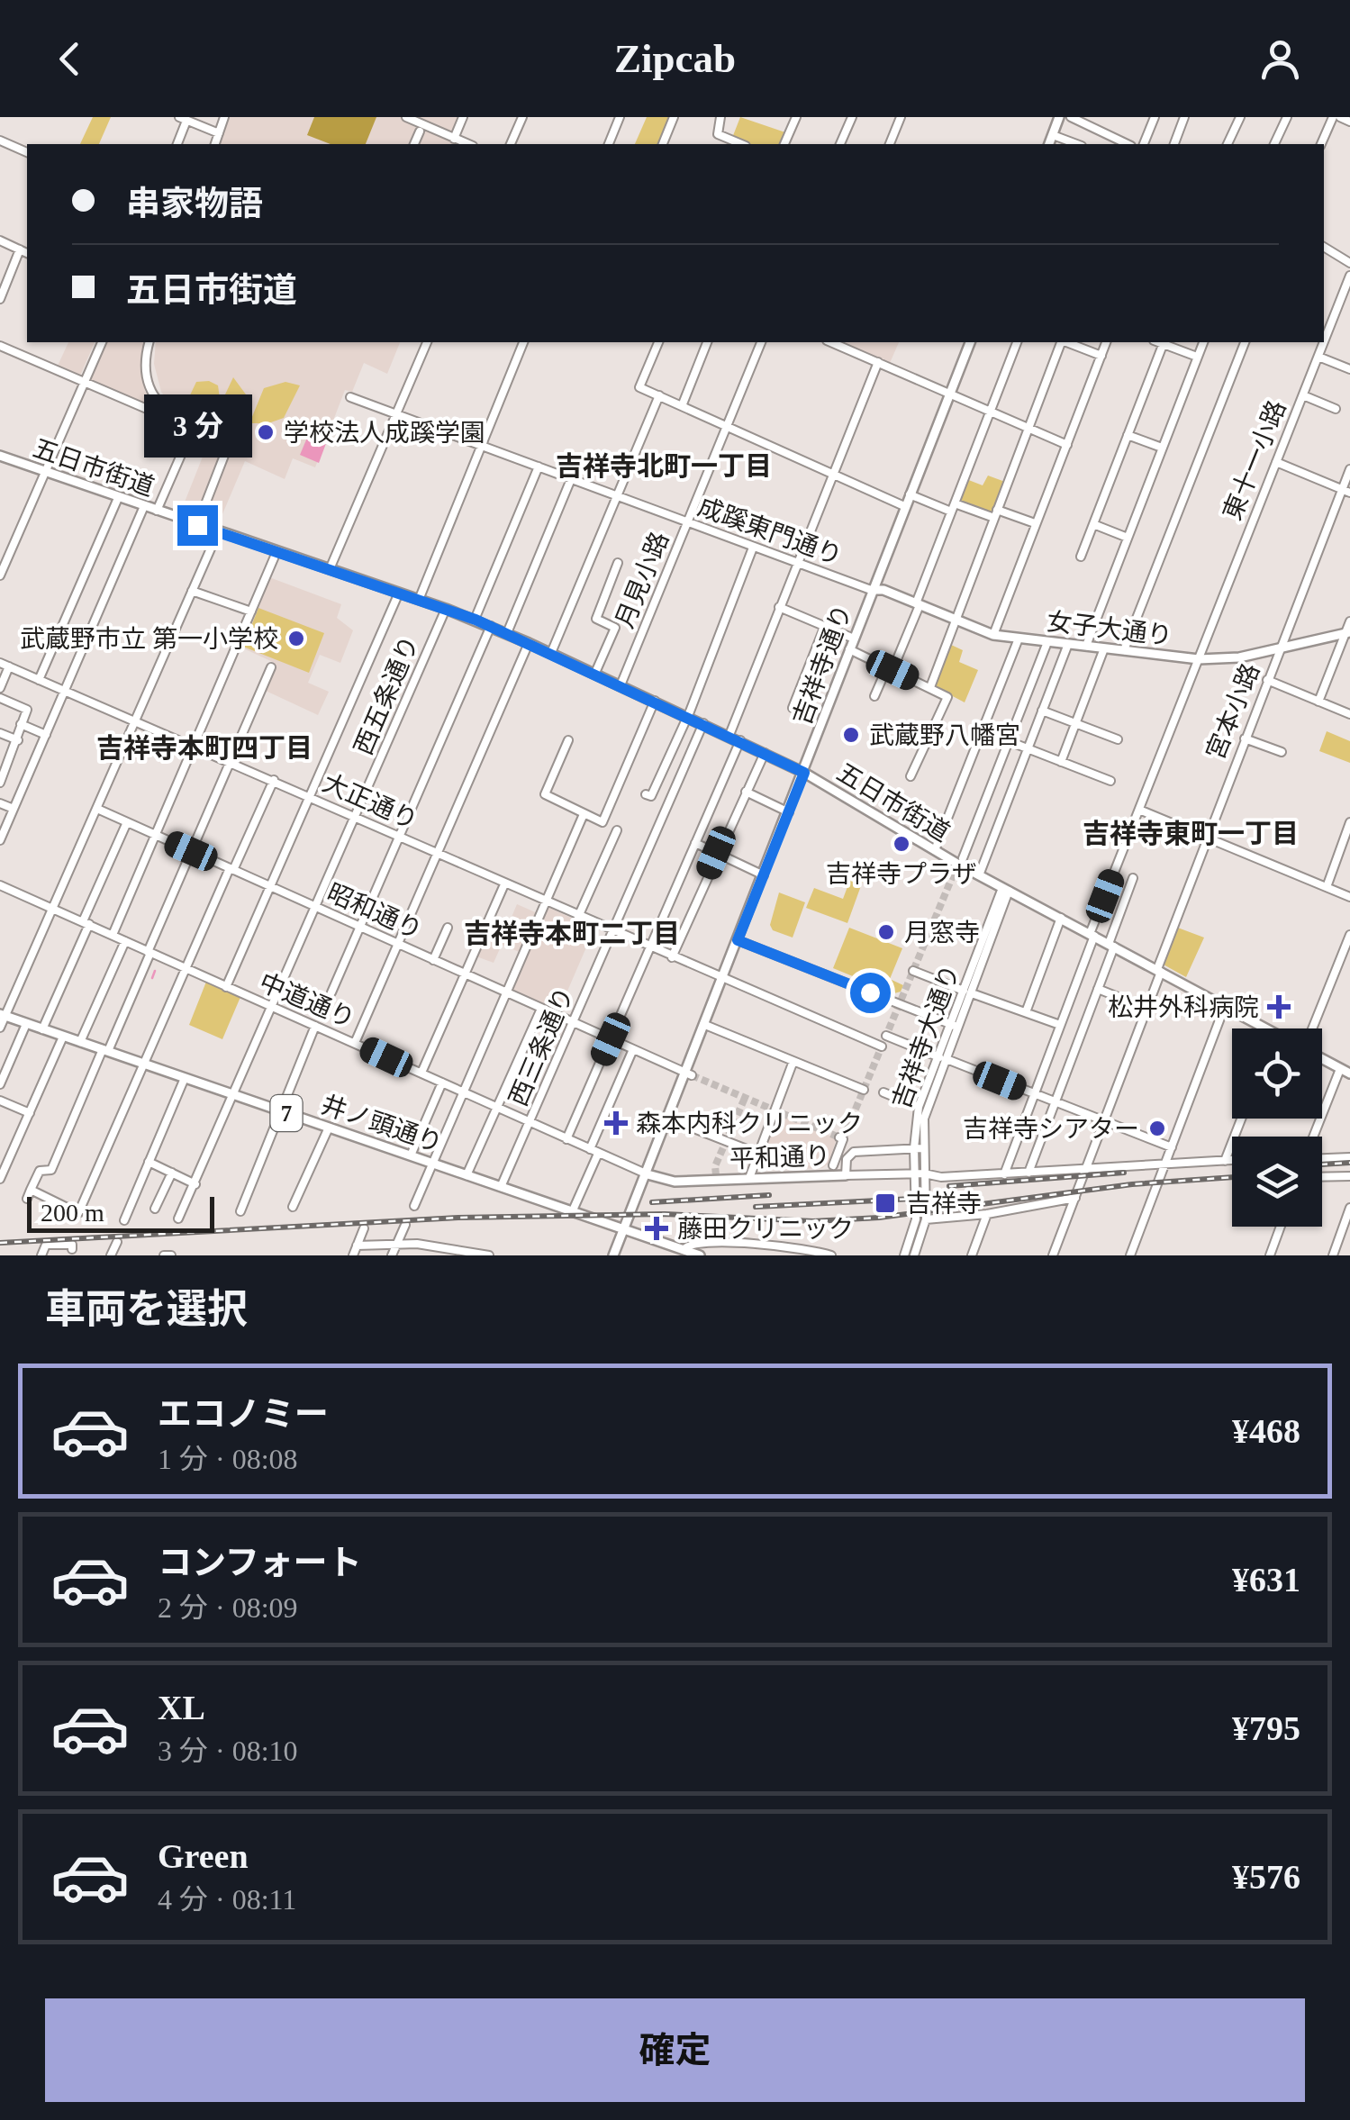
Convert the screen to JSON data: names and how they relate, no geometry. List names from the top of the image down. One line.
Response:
{"streets":{"main road":["五日市街道","女子大通り","吉祥寺通り","7","井ノ頭通り","平和通り"],"street":["東十一小路","成蹊東門通り","月見小路","西五条通り","宮本小路","大正通り","昭和通り","中道通り","吉祥寺大通り","西三条通り"]},"crossings":[["東十一小路","五日市街道"],["東十一小路","女子大通り"],["東十一小路","平和通り"],["五日市街道","月見小路"],["五日市街道","吉祥寺通り"],["五日市街道","西五条通り"],["五日市街道","宮本小路"],["五日市街道","吉祥寺大通り"],["五日市街道","西三条通り"],["成蹊東門通り","月見小路"],["成蹊東門通り","女子大通り"],["成蹊東門通り","吉祥寺通り"],["女子大通り","吉祥寺通り"],["女子大通り","宮本小路"],["吉祥寺通り","大正通り"],["吉祥寺通り","昭和通り"],["吉祥寺通り","中道通り"],["吉祥寺通り","井ノ頭通り"],["吉祥寺通り","平和通り"],["西五条通り","大正通り"],["西五条通り","昭和通り"],["西五条通り","中道通り"],["西五条通り","井ノ頭通り"],["宮本小路","平和通り"],["大正通り","西三条通り"],["昭和通り","西三条通り"],["中道通り","西三条通り"],["中道通り","平和通り"],["吉祥寺大通り","平和通り"],["西三条通り","井ノ頭通り"]],"districts":["吉祥寺北町一丁目","吉祥寺本町四丁目","吉祥寺東町一丁目","吉祥寺本町二丁目"],"places":{"other":["学校法人成蹊学園","武蔵野市立 第一小学校","武蔵野八幡宮","吉祥寺プラザ","月窓寺","吉祥寺シアター"],"health":["松井外科病院","森本内科クリニック","藤田クリニック"],"transit":["吉祥寺"]},"scale_bar":"200 m","page":{"header":"Zipcab","banner":["串家物語","五日市街道"],"bubble":"3 分","scale":"200 m","heading":"車両を選択","list":[{"name":"エコノミー","note":"1 分 · 08:08","value":"¥468"},{"name":"コンフォート","note":"2 分 · 08:09","value":"¥631"},{"name":"XL","note":"3 分 · 08:10","value":"¥795"},{"name":"Green","note":"4 分 · 08:11","value":"¥576"}],"buttons":"確定"}}
